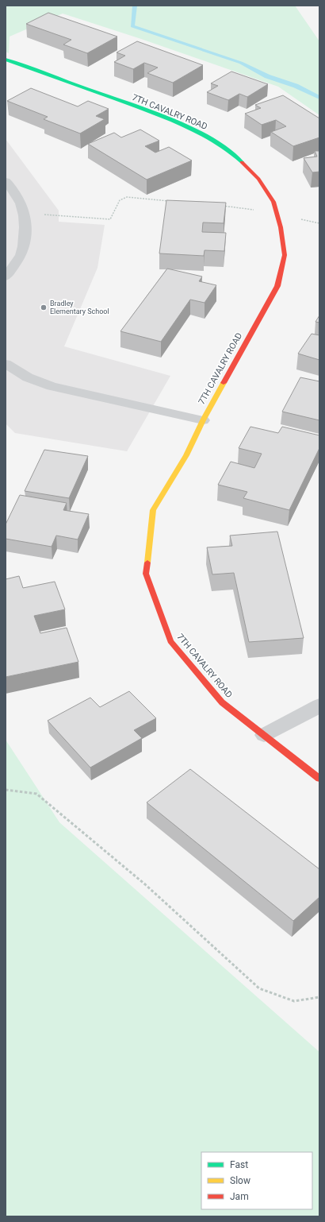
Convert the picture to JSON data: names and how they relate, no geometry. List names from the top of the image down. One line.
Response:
{"streets":{"street":["7TH CAVALRY ROAD"]},"places":["Bradley Elementary School"],"legend":["Fast","Slow","Jam"]}
